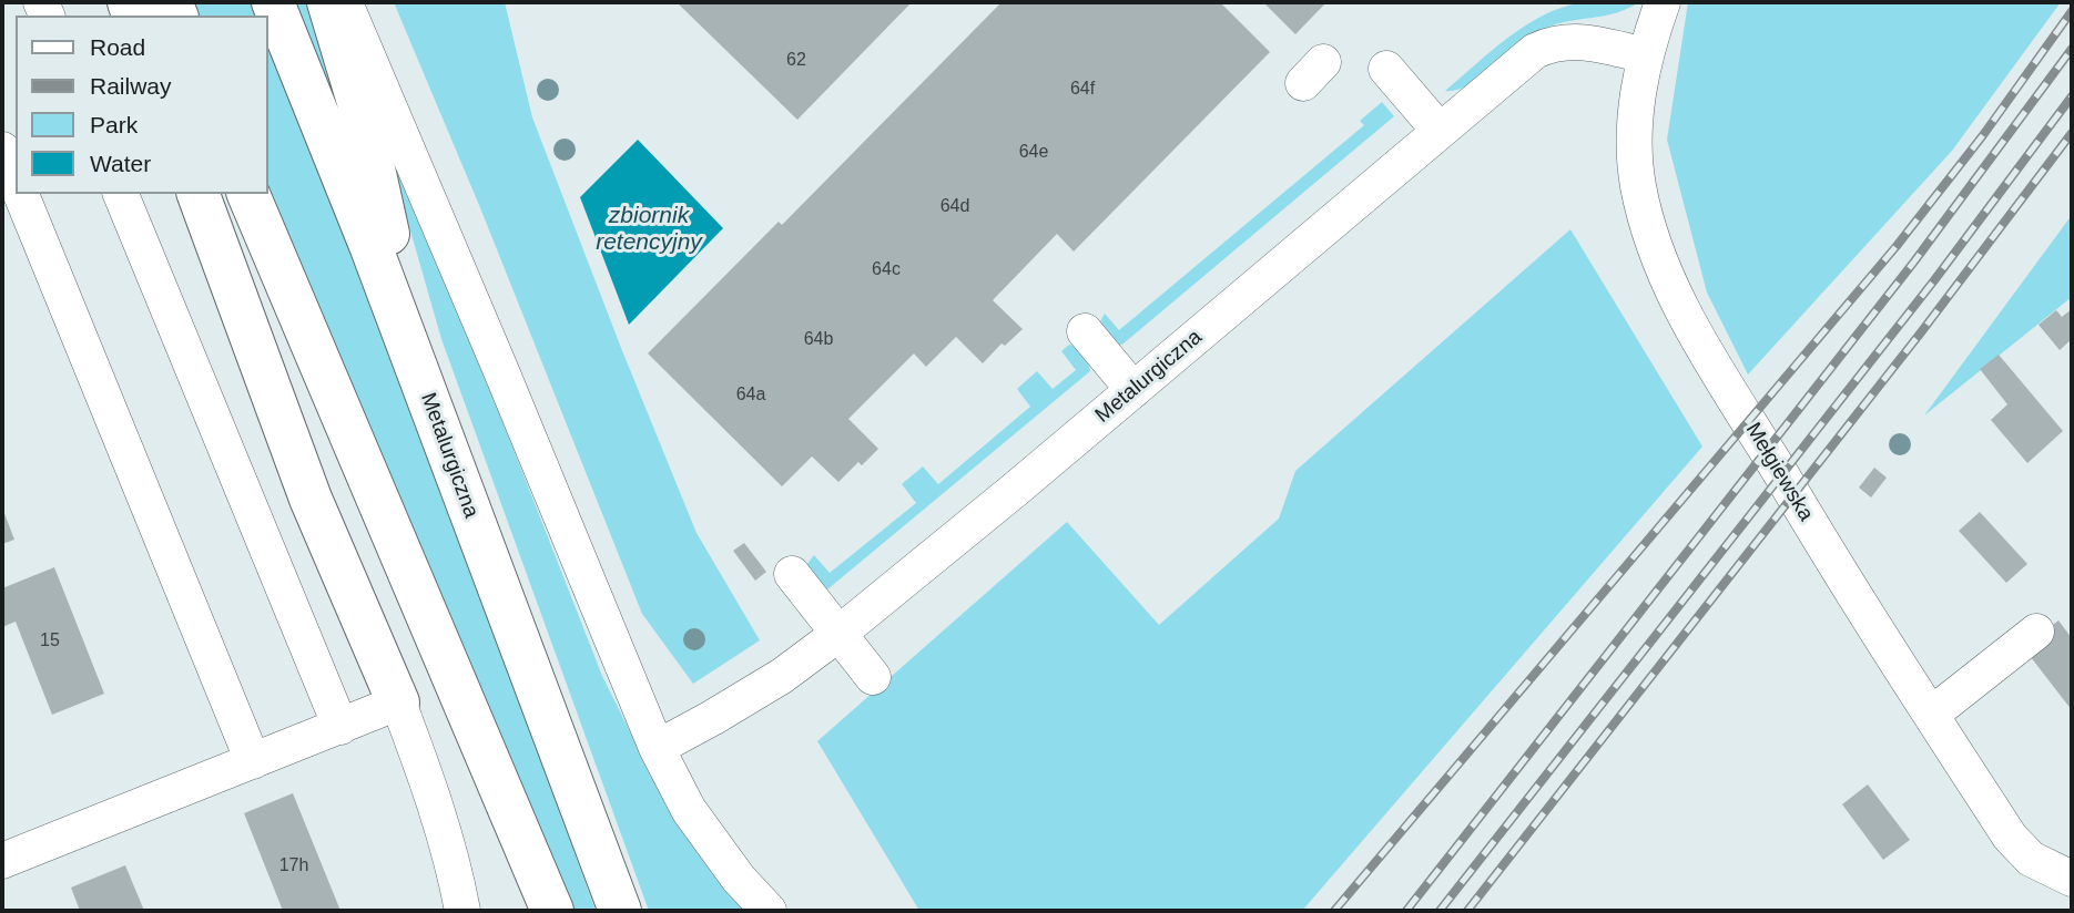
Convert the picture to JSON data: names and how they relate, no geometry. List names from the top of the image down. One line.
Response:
{"streets":{"main road":["Metalurgiczna"],"street":["Mełgiewska"]},"crossings":[["Metalurgiczna","Mełgiewska"]],"water":["zbiornik retencyjny"],"house_numbers":["62","64f","64e","64d","64c","64b","64a","15","17h"],"legend":["Road","Railway","Park","Water"]}
